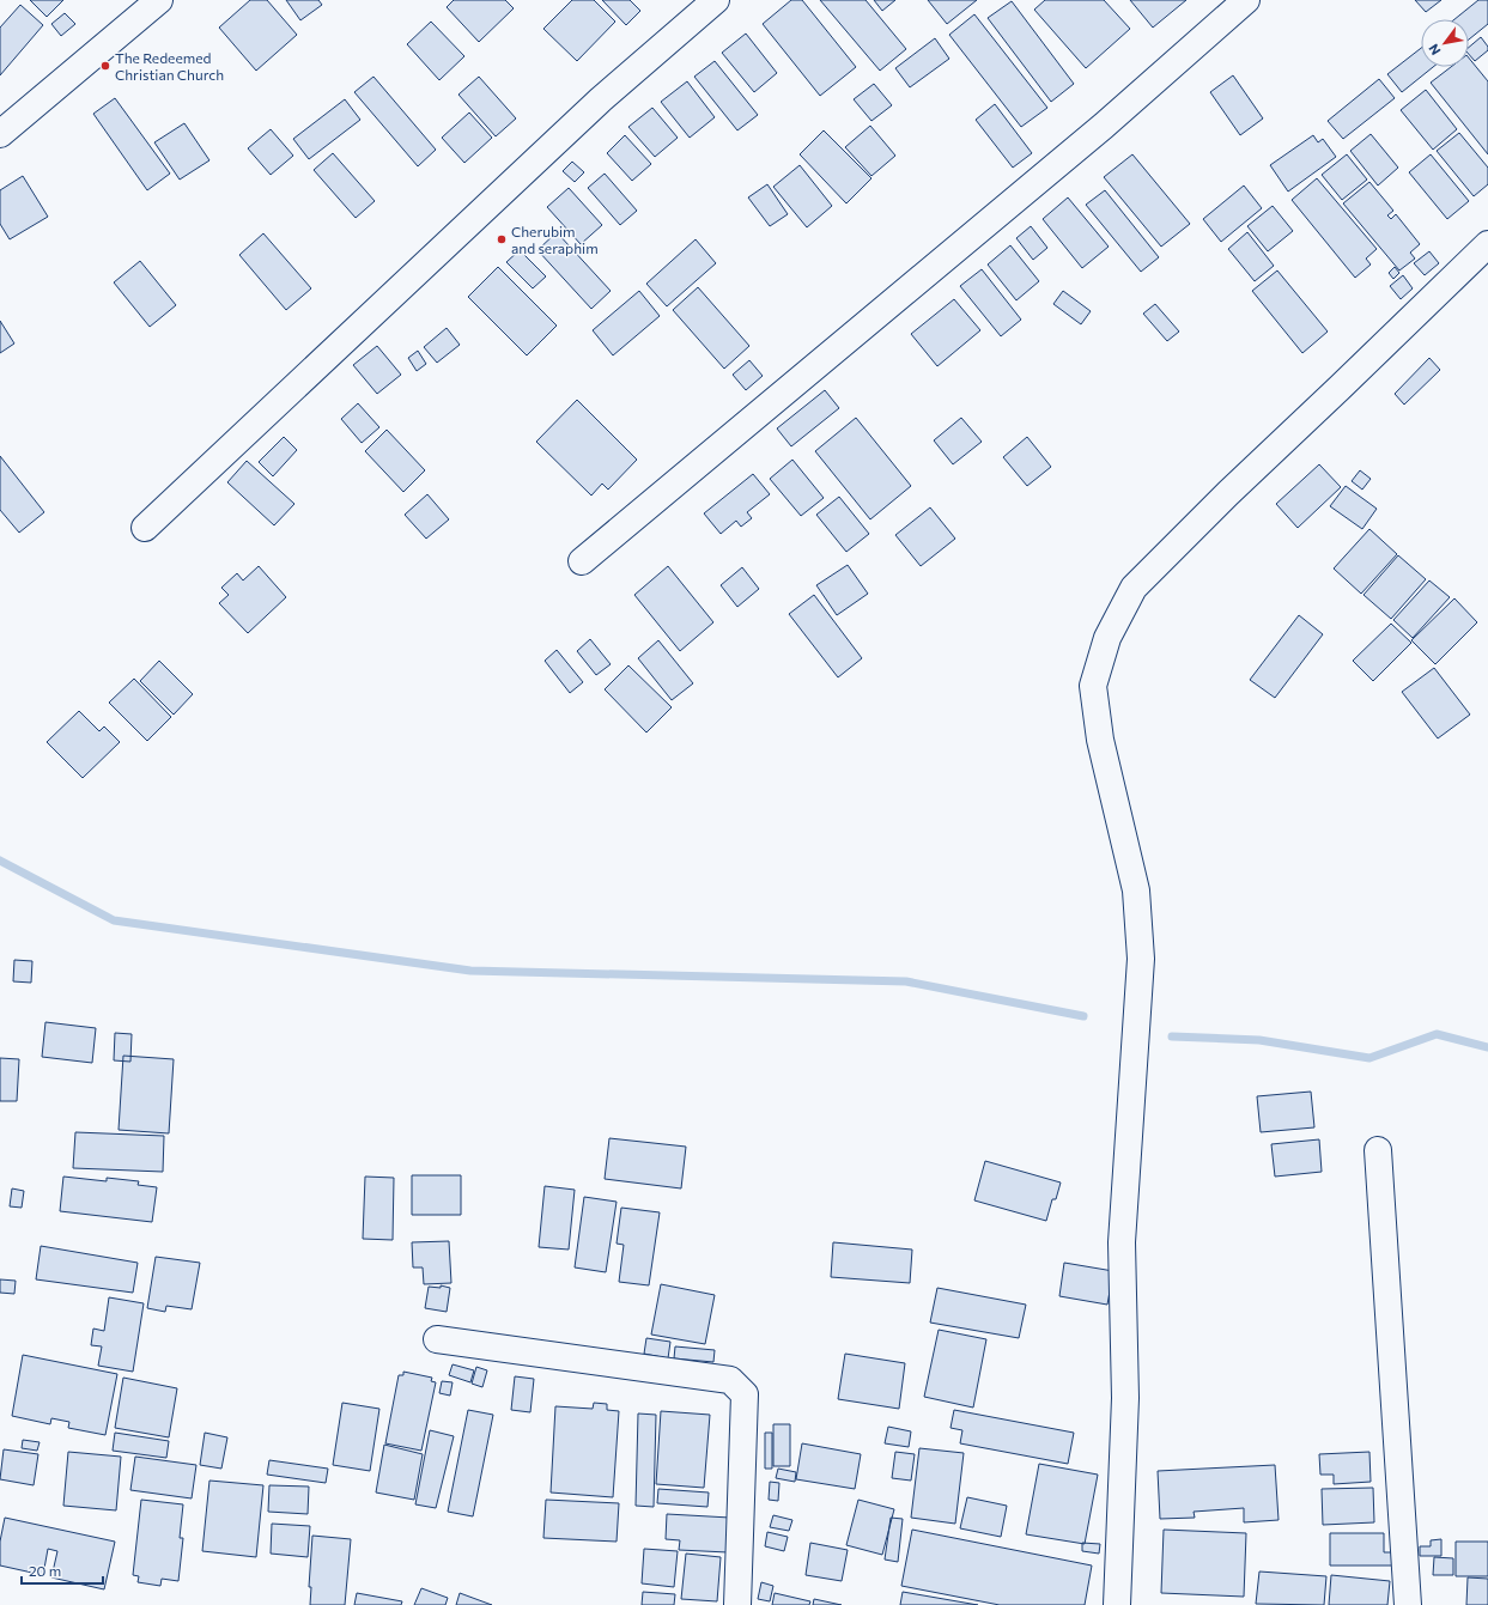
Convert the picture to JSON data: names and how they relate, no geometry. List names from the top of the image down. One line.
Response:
{"places":["The Redeemed Christian Church","Cherubim and seraphim"],"scale_bar":"20 m","north":"bottom left"}
